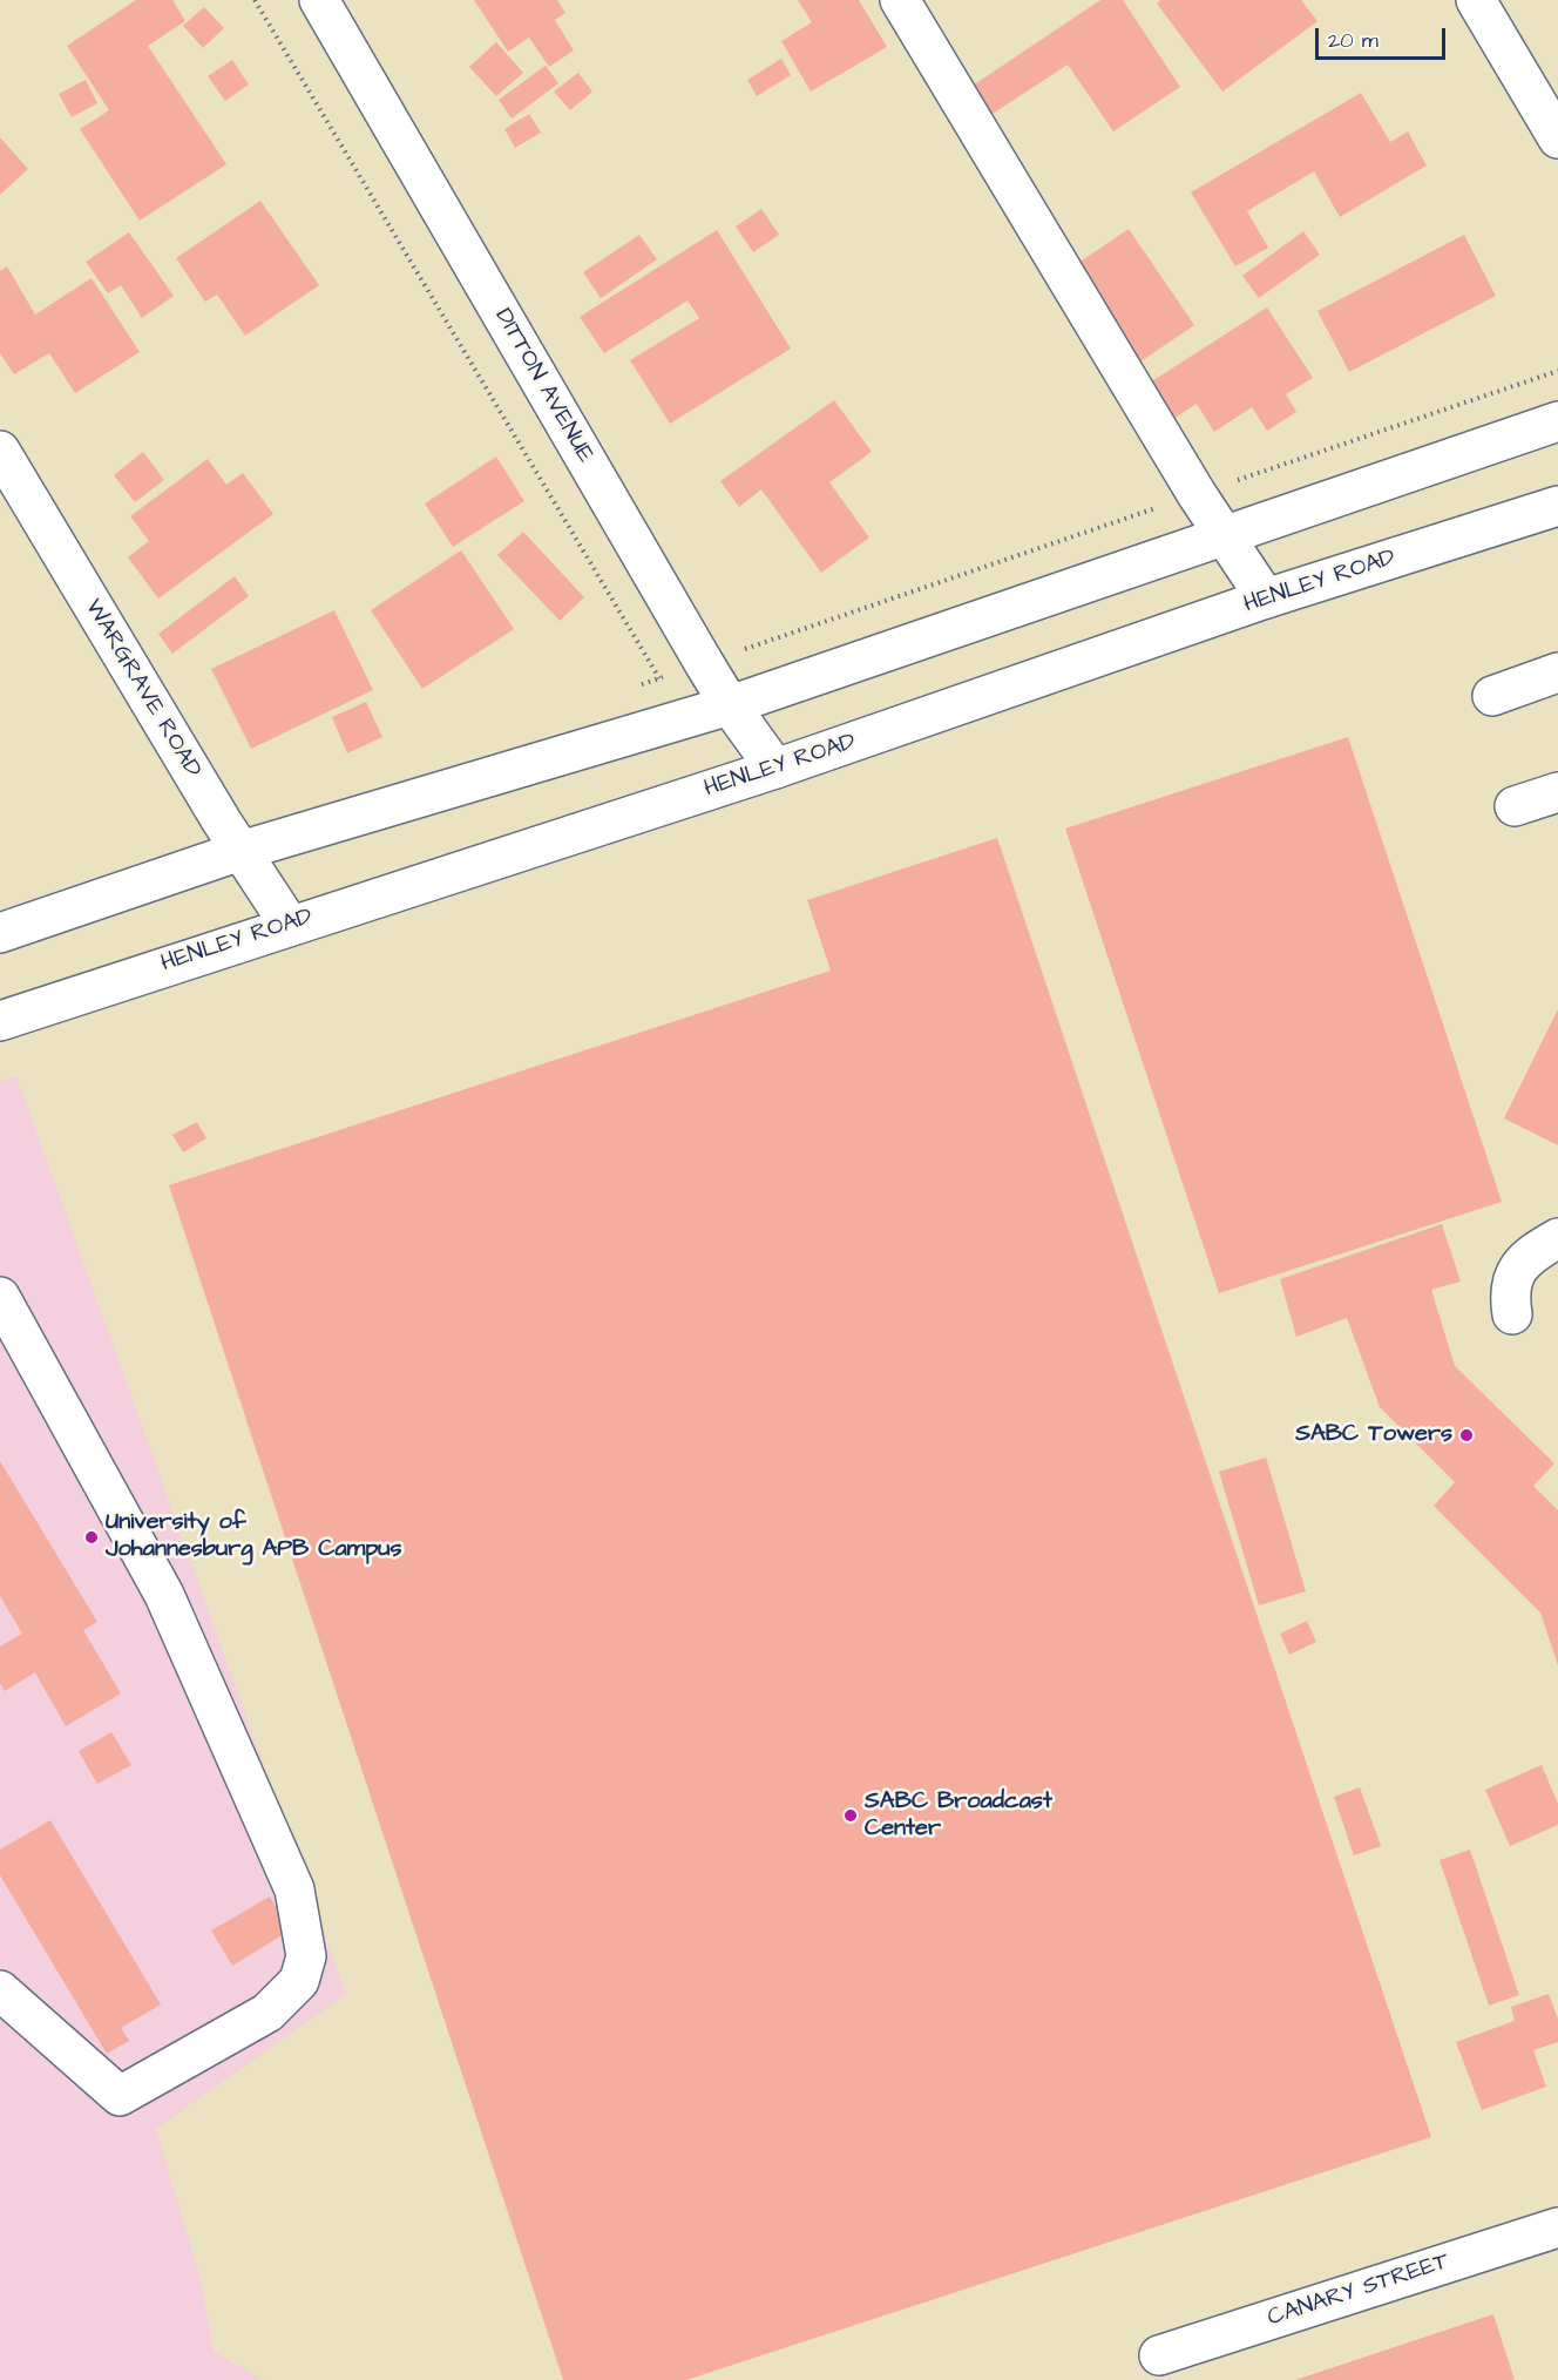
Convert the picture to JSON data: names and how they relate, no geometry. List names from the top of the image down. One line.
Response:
{"streets":{"main road":["DITTON AVENUE","HENLEY ROAD","WARGRAVE ROAD","CANARY STREET"]},"crossings":[["DITTON AVENUE","HENLEY ROAD"],["HENLEY ROAD","WARGRAVE ROAD"]],"places":["SABC Towers","University of Johannesburg APB Campus","SABC Broadcast Center"],"scale_bar":"20 m"}
